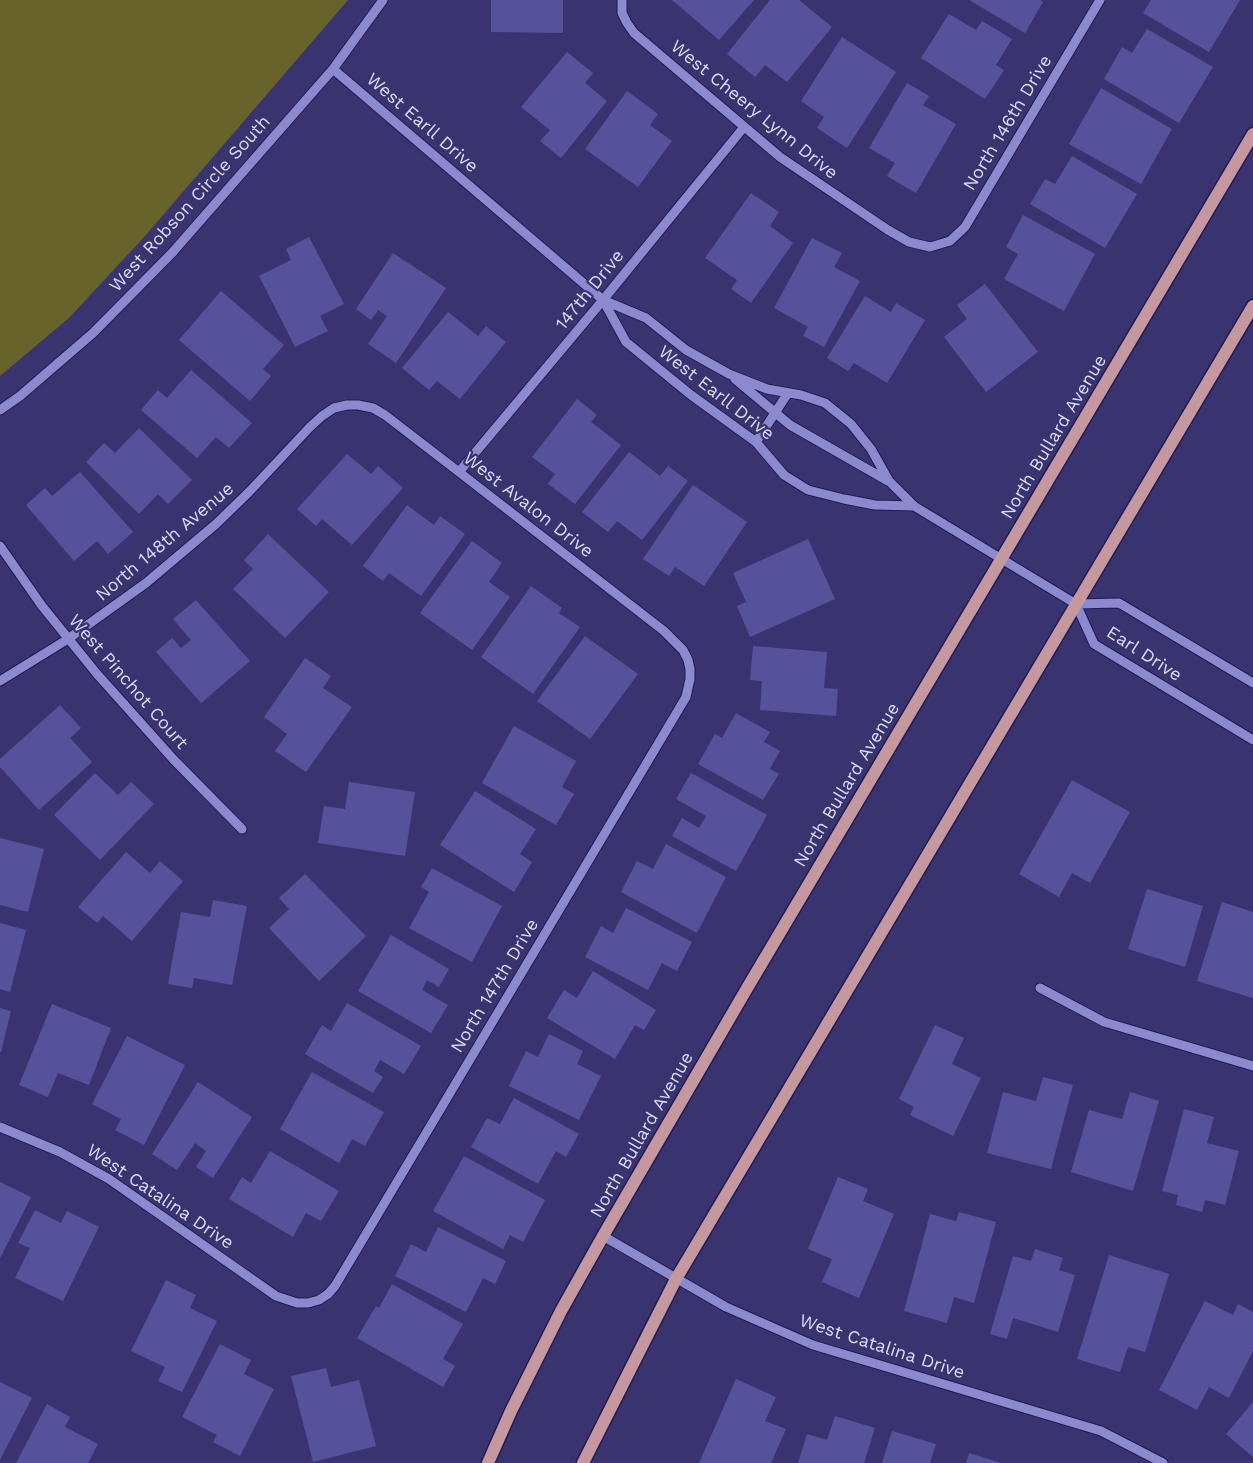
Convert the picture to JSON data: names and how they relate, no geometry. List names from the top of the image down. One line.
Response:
{"streets":{"main road":["North Bullard Avenue"],"street":["West Cheery Lynn Drive","West Earll Drive","North 146th Drive","West Robson Circle South","147th Drive","West Avalon Drive","North 148th Avenue","Earl Drive","West Pinchot Court","North 147th Drive","West Catalina Drive"]},"crossings":[["West Cheery Lynn Drive","North 146th Drive"],["West Cheery Lynn Drive","147th Drive"],["West Earll Drive","West Robson Circle South"],["West Earll Drive","147th Drive"],["West Earll Drive","North Bullard Avenue"],["West Earll Drive","Earl Drive"],["147th Drive","West Avalon Drive"],["North Bullard Avenue","West Catalina Drive"],["West Avalon Drive","North 148th Avenue"],["West Avalon Drive","North 147th Drive"],["North 148th Avenue","West Pinchot Court"],["North 147th Drive","West Catalina Drive"]]}
